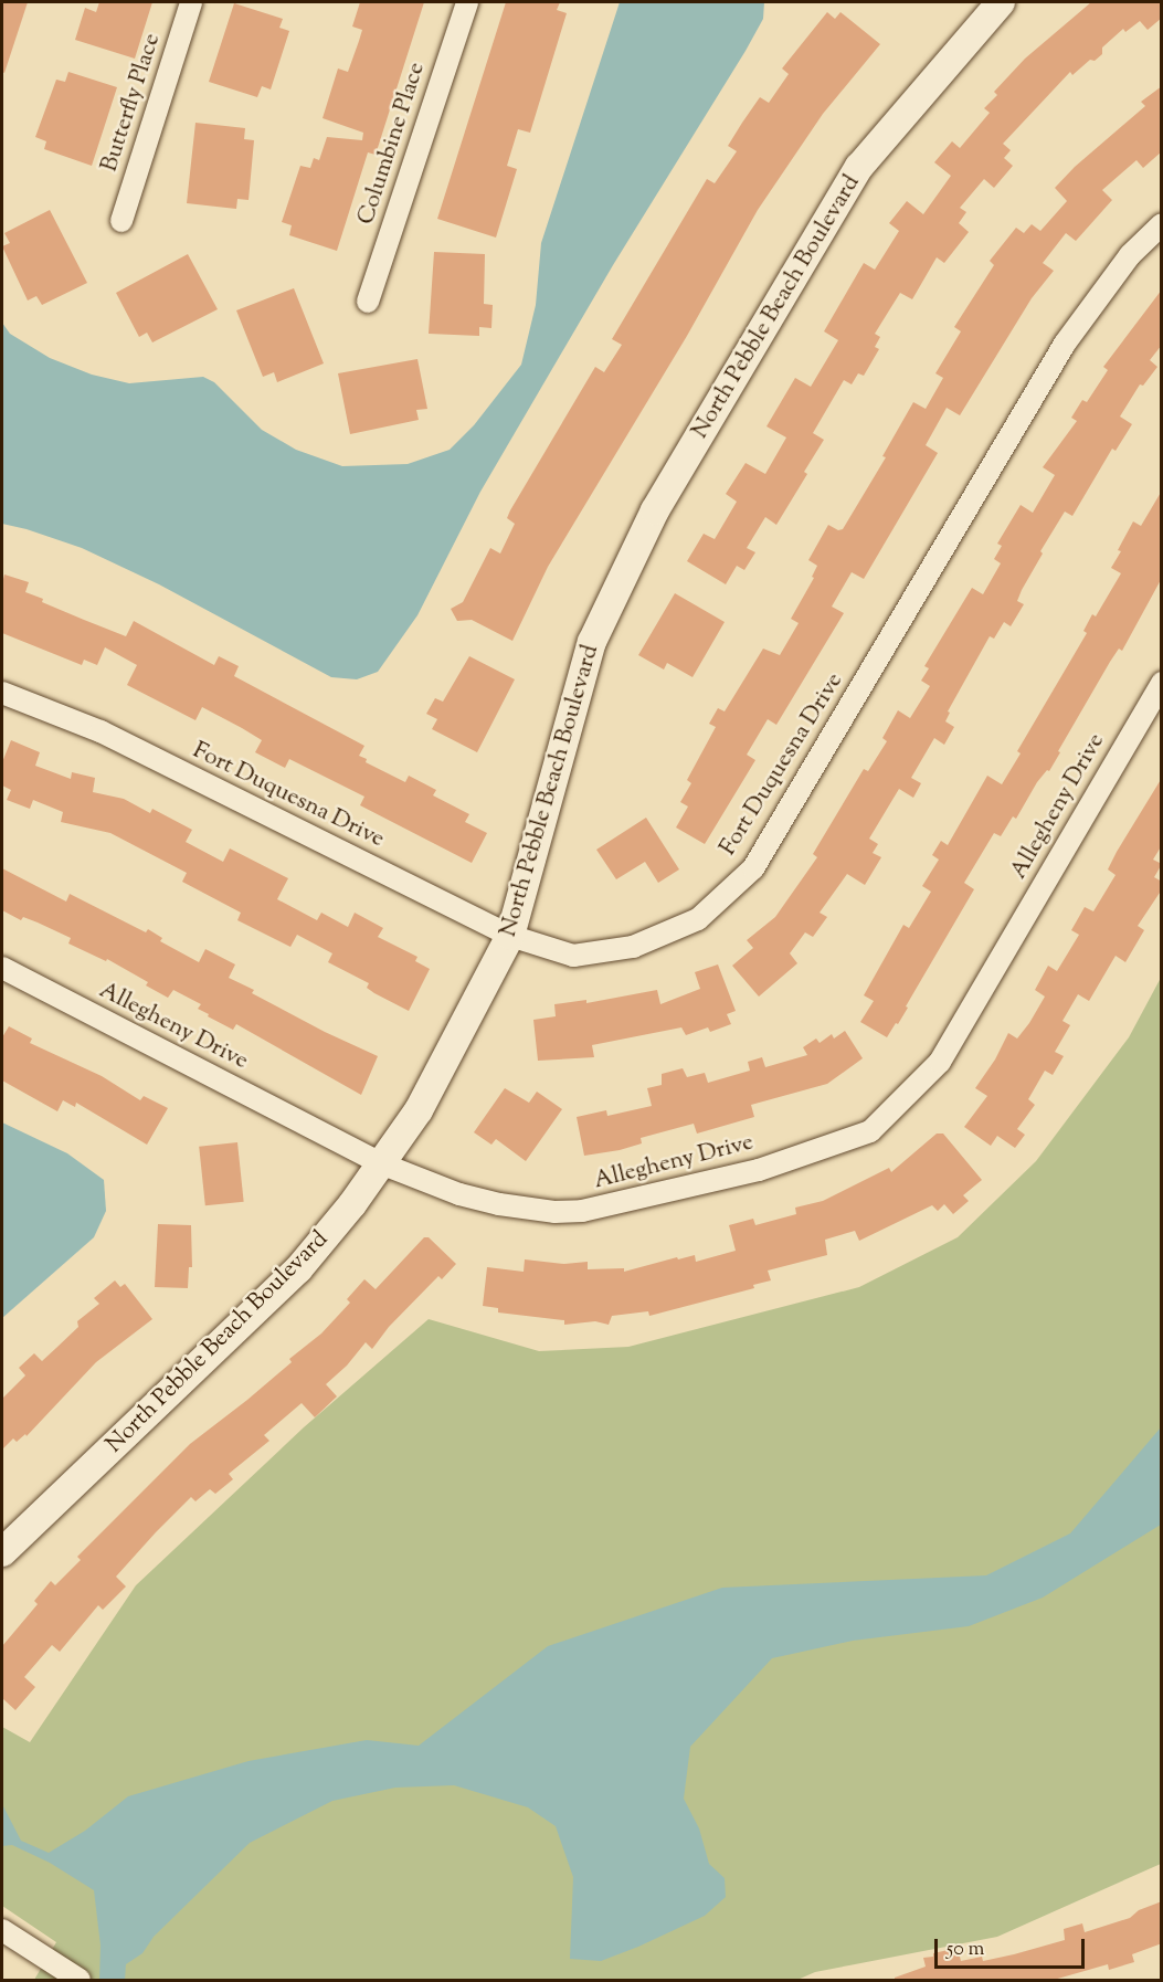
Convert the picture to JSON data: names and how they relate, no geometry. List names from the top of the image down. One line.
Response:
{"streets":{"street":["Butterfly Place","Columbine Place","North Pebble Beach Boulevard","Fort Duquesna Drive","Allegheny Drive"]},"crossings":[["North Pebble Beach Boulevard","Fort Duquesna Drive"],["North Pebble Beach Boulevard","Allegheny Drive"]],"scale_bar":"50 m"}
